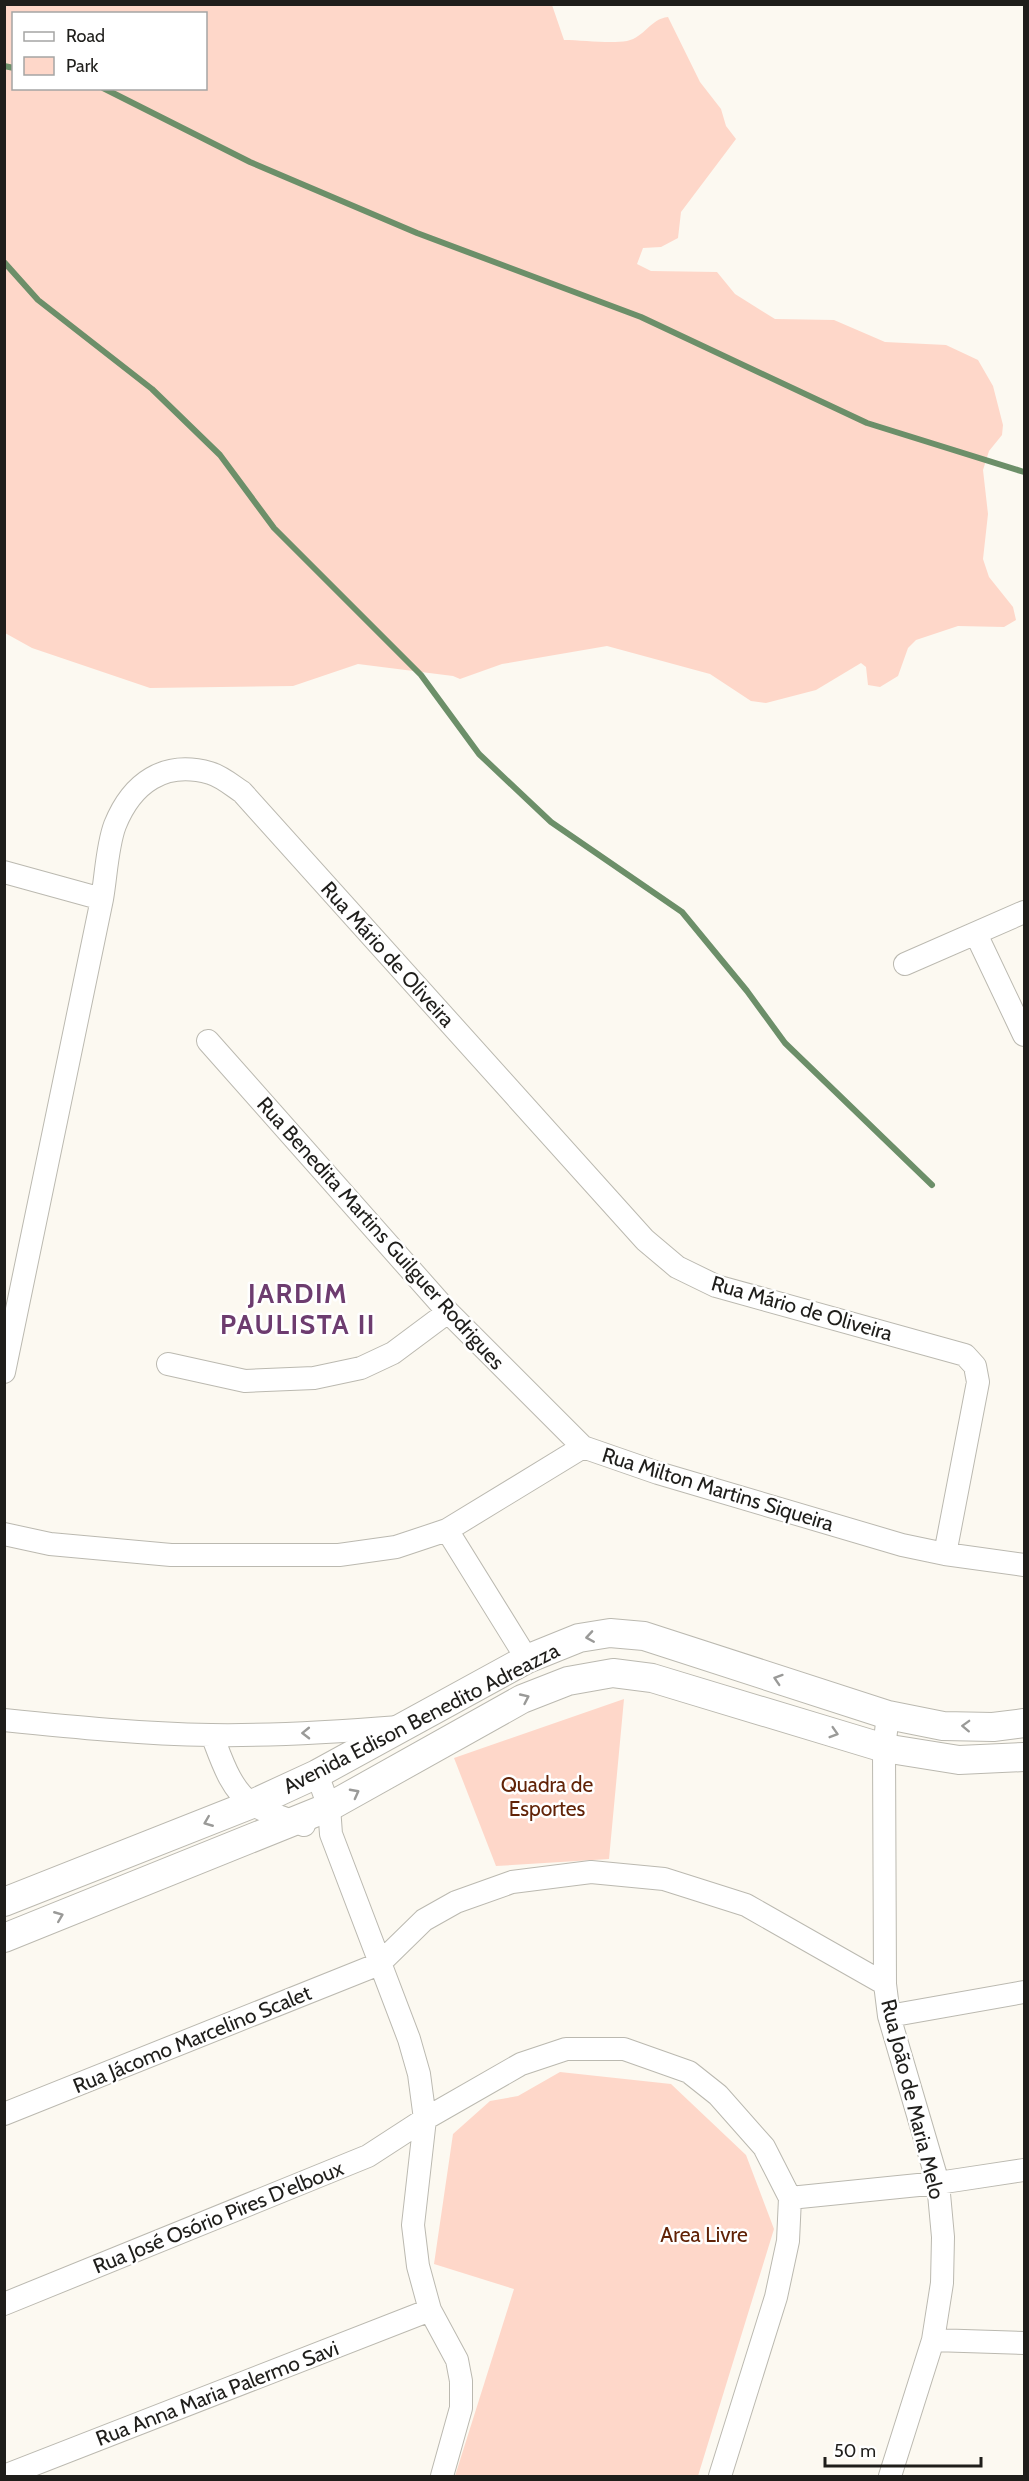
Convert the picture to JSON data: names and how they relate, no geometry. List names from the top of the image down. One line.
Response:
{"streets":{"street":["Rua Mário de Oliveira","Rua Benedita Martins Guilguer Rodrigues","Rua Milton Martins Siqueira","Avenida Edison Benedito Adreazza","Rua Jácomo Marcelino Scalet","Rua João de Maria Melo","Rua José Osório Pires D'elboux","Rua Anna Maria Palermo Savi"]},"crossings":[["Rua Mário de Oliveira","Rua Milton Martins Siqueira"],["Rua Benedita Martins Guilguer Rodrigues","Rua Milton Martins Siqueira"],["Rua Jácomo Marcelino Scalet","Rua João de Maria Melo"]],"districts":["JARDIM PAULISTA II"],"parks":["Quadra de Esportes","Area Livre"],"legend":["Road","Park"],"scale_bar":"50 m"}
